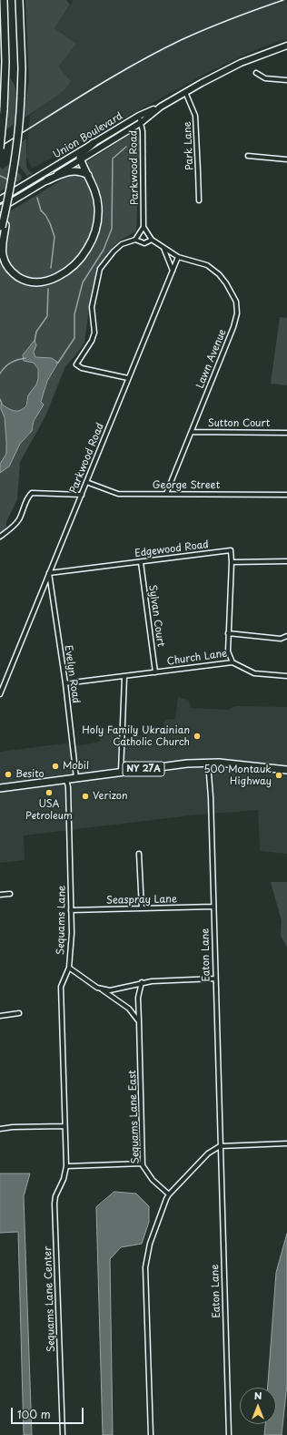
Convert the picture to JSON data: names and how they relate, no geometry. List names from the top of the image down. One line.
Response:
{"streets":{"main road":["Union Boulevard","NY 27A"],"street":["Park Lane","Parkwood Road","Lawn Avenue","Sutton Court","George Street","Edgewood Road","Sylvan Court","Church Lane","Evelyn Road","Seaspray Lane","Sequams Lane","Eaton Lane","Sequams Lane East","Sequams Lane Center"]},"crossings":[["Union Boulevard","Park Lane"],["Union Boulevard","Parkwood Road"],["Parkwood Road","Lawn Avenue"],["Parkwood Road","George Street"],["Parkwood Road","Edgewood Road"],["Parkwood Road","Evelyn Road"],["Lawn Avenue","Sutton Court"],["Lawn Avenue","George Street"],["Edgewood Road","Sylvan Court"],["Edgewood Road","Church Lane"],["Edgewood Road","Evelyn Road"],["Sylvan Court","Church Lane"],["Church Lane","Evelyn Road"],["Evelyn Road","NY 27A"],["NY 27A","Sequams Lane"],["NY 27A","Eaton Lane"],["Seaspray Lane","Sequams Lane"],["Seaspray Lane","Eaton Lane"],["Sequams Lane","Sequams Lane Center"]],"places":["Holy Family Ukrainian Catholic Church","Mobil","Besito","500 Montauk Highway","USA Petroleum","Verizon"],"scale_bar":"100 m","north":"top"}
